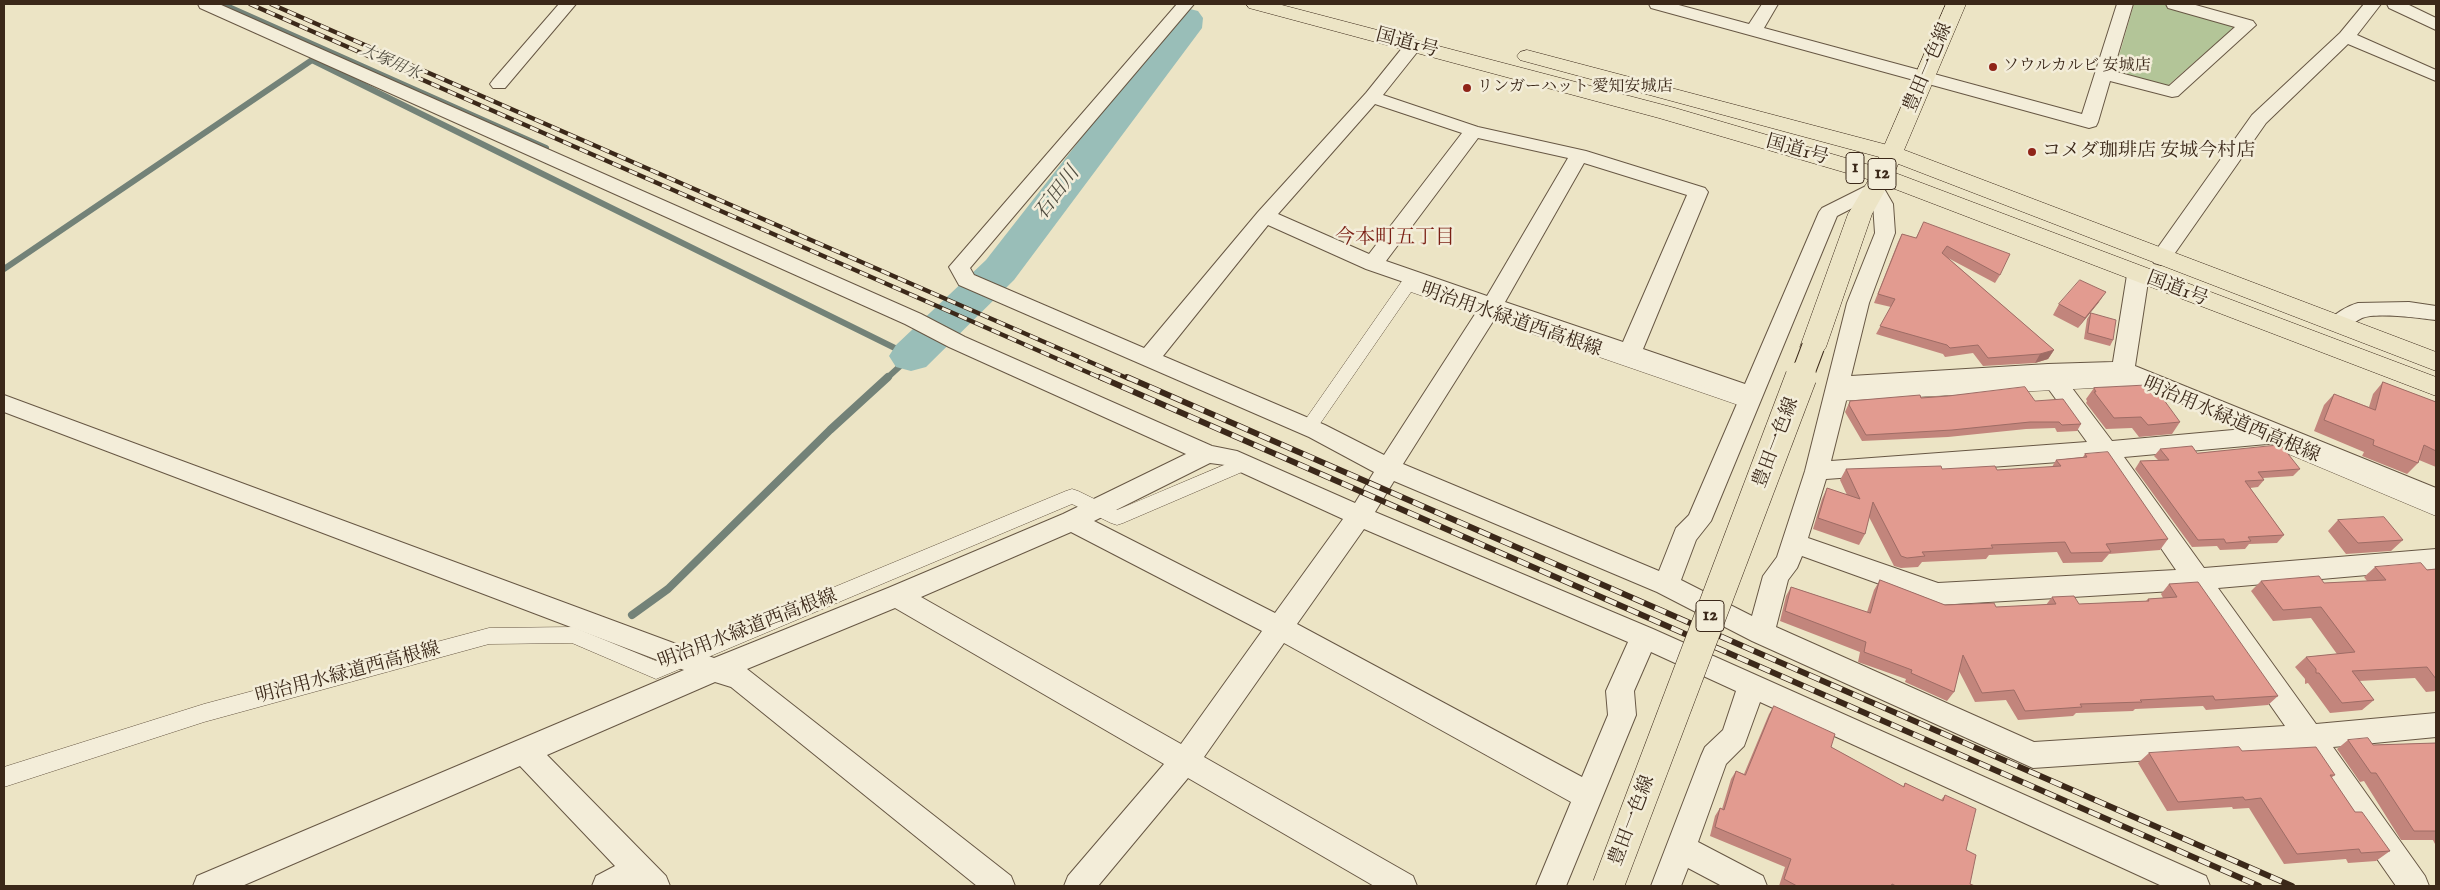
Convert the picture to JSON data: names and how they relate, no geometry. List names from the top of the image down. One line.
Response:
{"streets":{"main road":["国道1号","豊田一色線","1","12"],"street":["明治用水緑道西高根線"]},"crossings":[["国道1号","豊田一色線"]],"districts":["今本町五丁目"],"water":["大塚用水","石田川"],"places":["ソウルカルビ 安城店","リンガーハット 愛知安城店","コメダ珈琲店 安城今村店"]}
